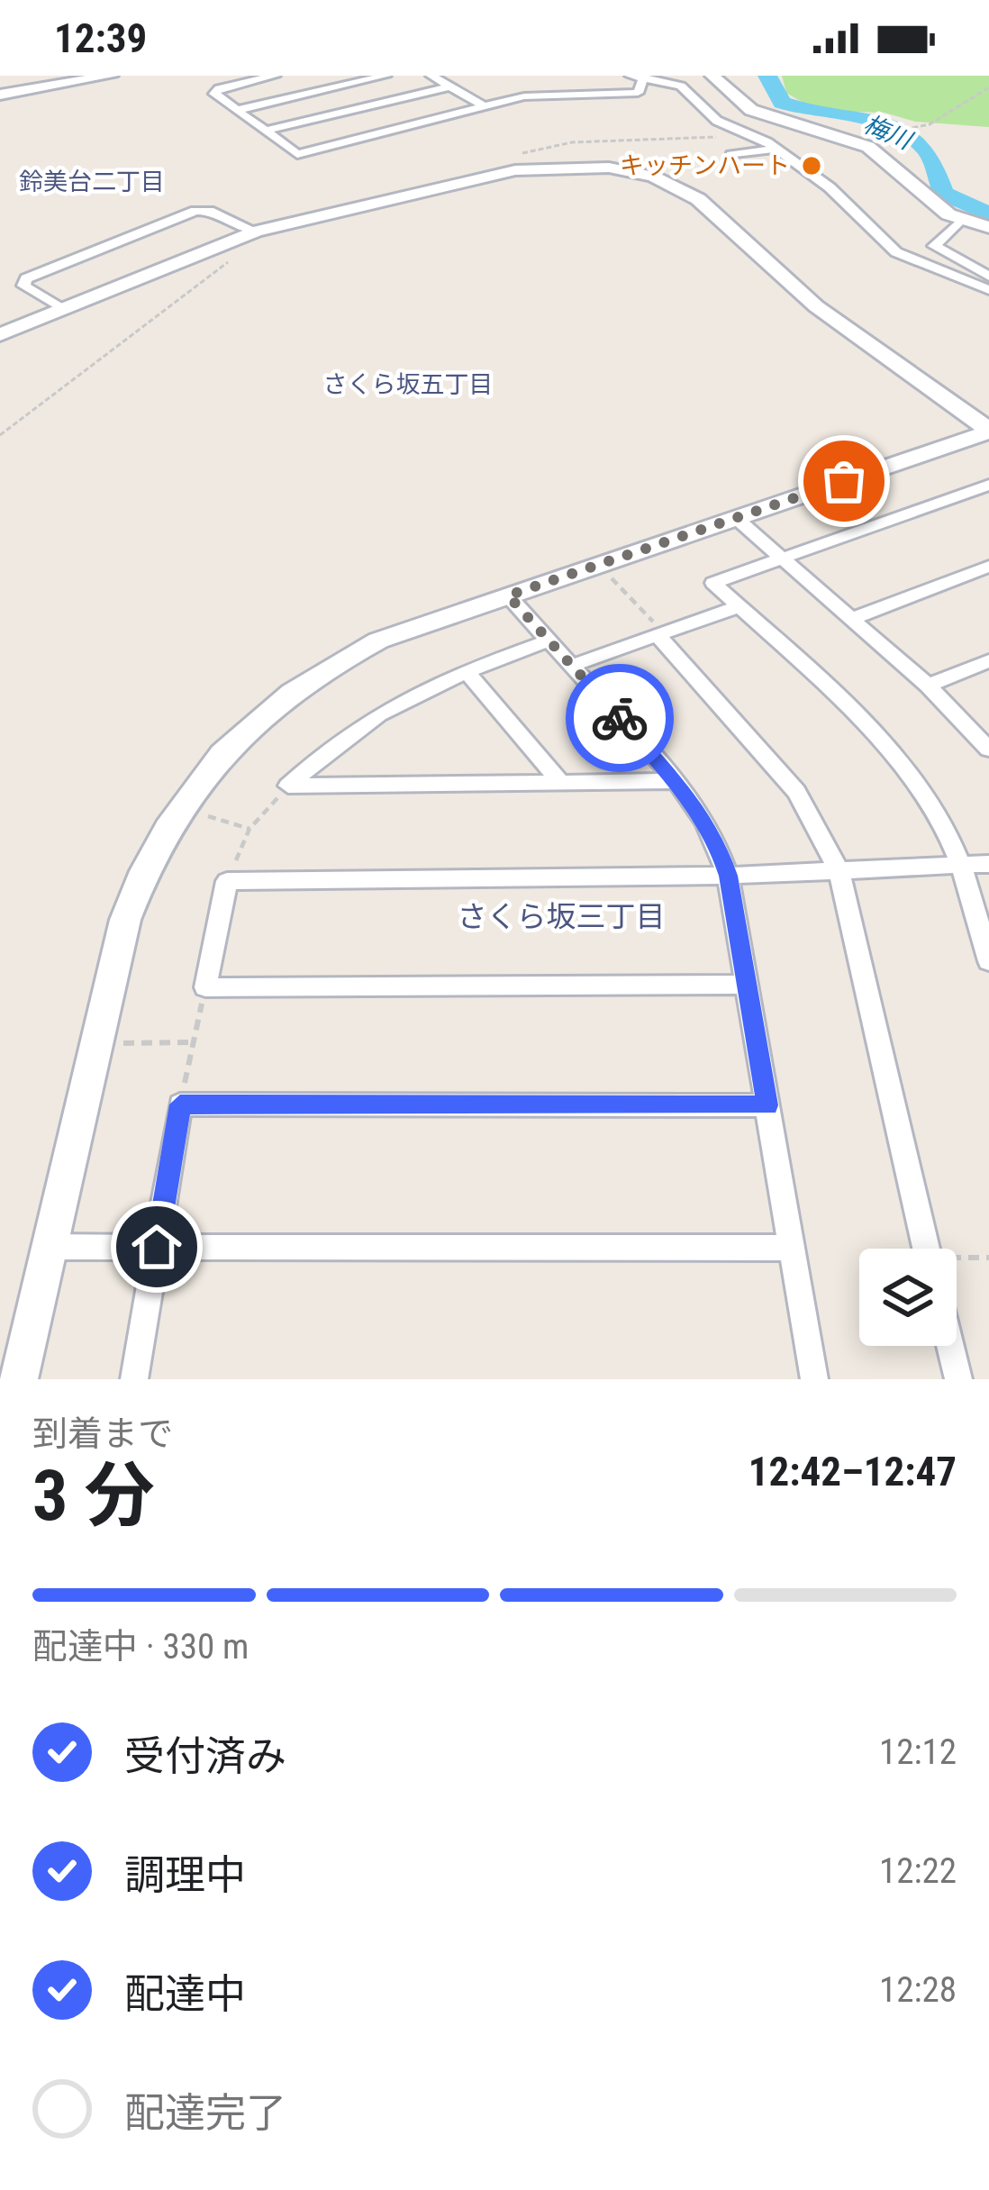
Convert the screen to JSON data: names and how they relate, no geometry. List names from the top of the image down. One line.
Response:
{"districts":["鈴美台二丁目","さくら坂五丁目","さくら坂三丁目"],"water":["梅川"],"places":["キッチンハート"],"page":{"status":"12:39","heading":["3 分","到着まで","12:42–12:47"],"bar":"配達中 · 330 m","list":[["受付済み","12:12"],["調理中","12:22"],["配達中","12:28"],"配達完了"]}}
